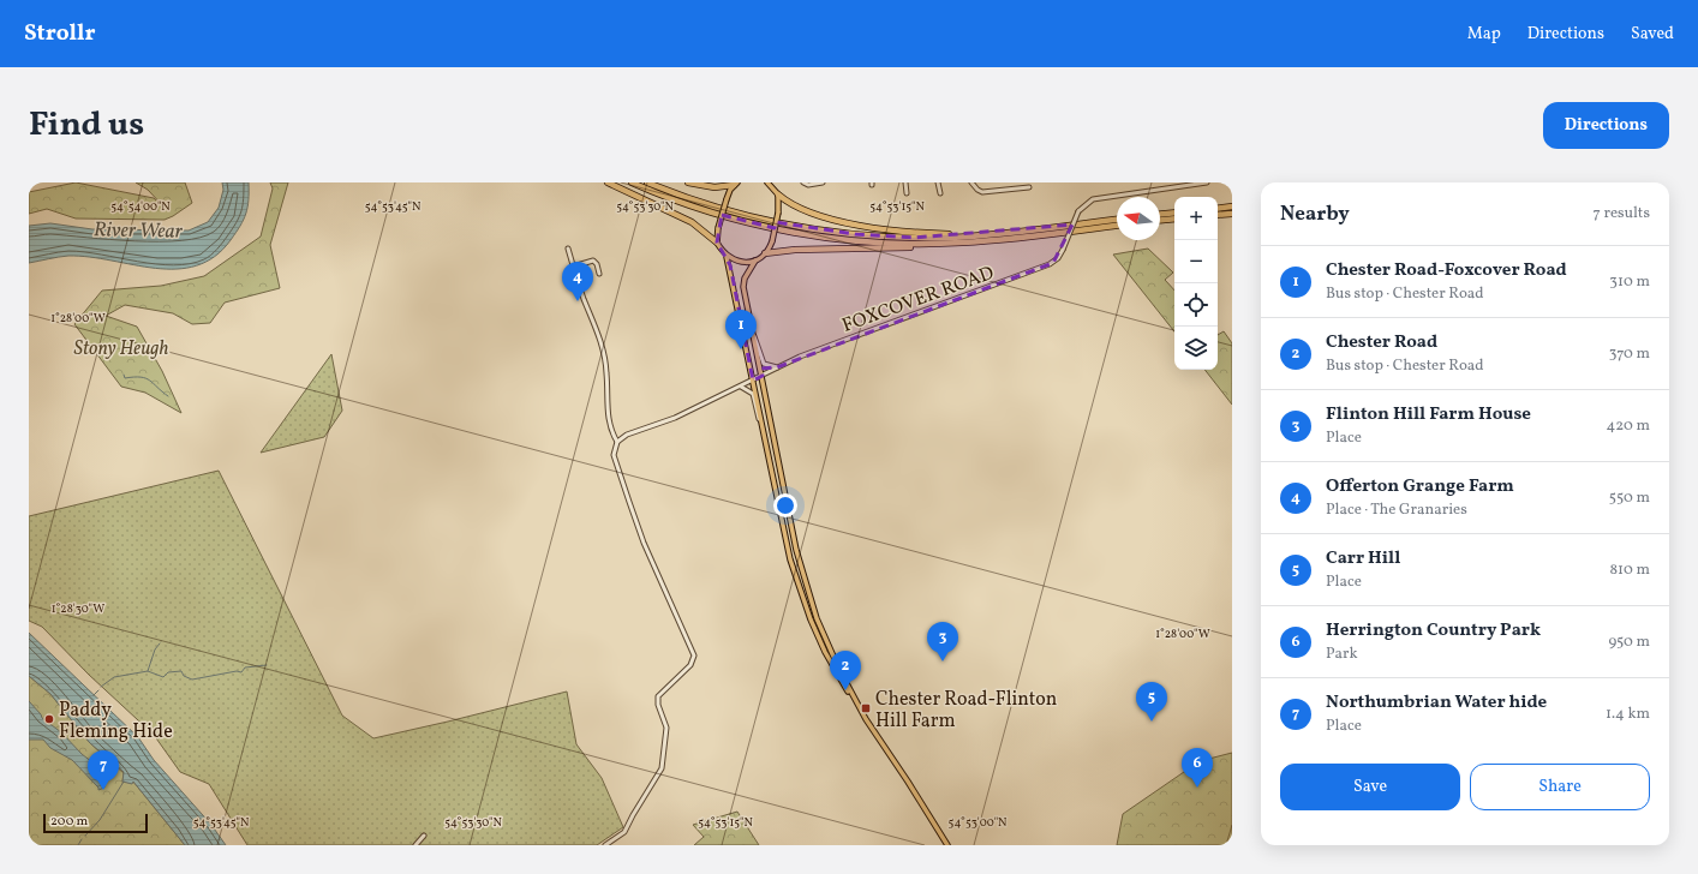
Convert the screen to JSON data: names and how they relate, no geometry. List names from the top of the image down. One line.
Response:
{"streets":{"street":["FOXCOVER ROAD"]},"water":["River Wear"],"parks":["Stony Heugh"],"places":{"transit":["Chester Road-Flinton Hill Farm"],"other":["Paddy Fleming Hide"]},"scale_bar":"200 m","north":"left","page":{"header":"Strollr","nav":["Map","Directions","Saved"],"title":"Find us","buttons":["Directions",["Save","Share"]],"heading":["Nearby","7 results"],"map_buttons":["+","−"],"list":[{"mark":"1","name":"Chester Road-Foxcover Road","note":"Bus stop · Chester Road","value":"310 m"},{"mark":"2","name":"Chester Road","note":"Bus stop · Chester Road","value":"370 m"},{"mark":"3","name":"Flinton Hill Farm House","note":"Place","value":"420 m"},{"mark":"4","name":"Offerton Grange Farm","note":"Place · The Granaries","value":"550 m"},{"mark":"5","name":"Carr Hill","note":"Place","value":"810 m"},{"mark":"6","name":"Herrington Country Park","note":"Park","value":"950 m"},{"mark":"7","name":"Northumbrian Water hide","note":"Place","value":"1.4 km"}],"pins":["4","1","3","2","5","6","7"],"scale":"200 m"},"coordinates":["54°54'00\"N","54°53'45\"N","54°53'30\"N","54°53'15\"N","1°28'00\"W","1°28'30\"W","54°53'00\"N"]}
